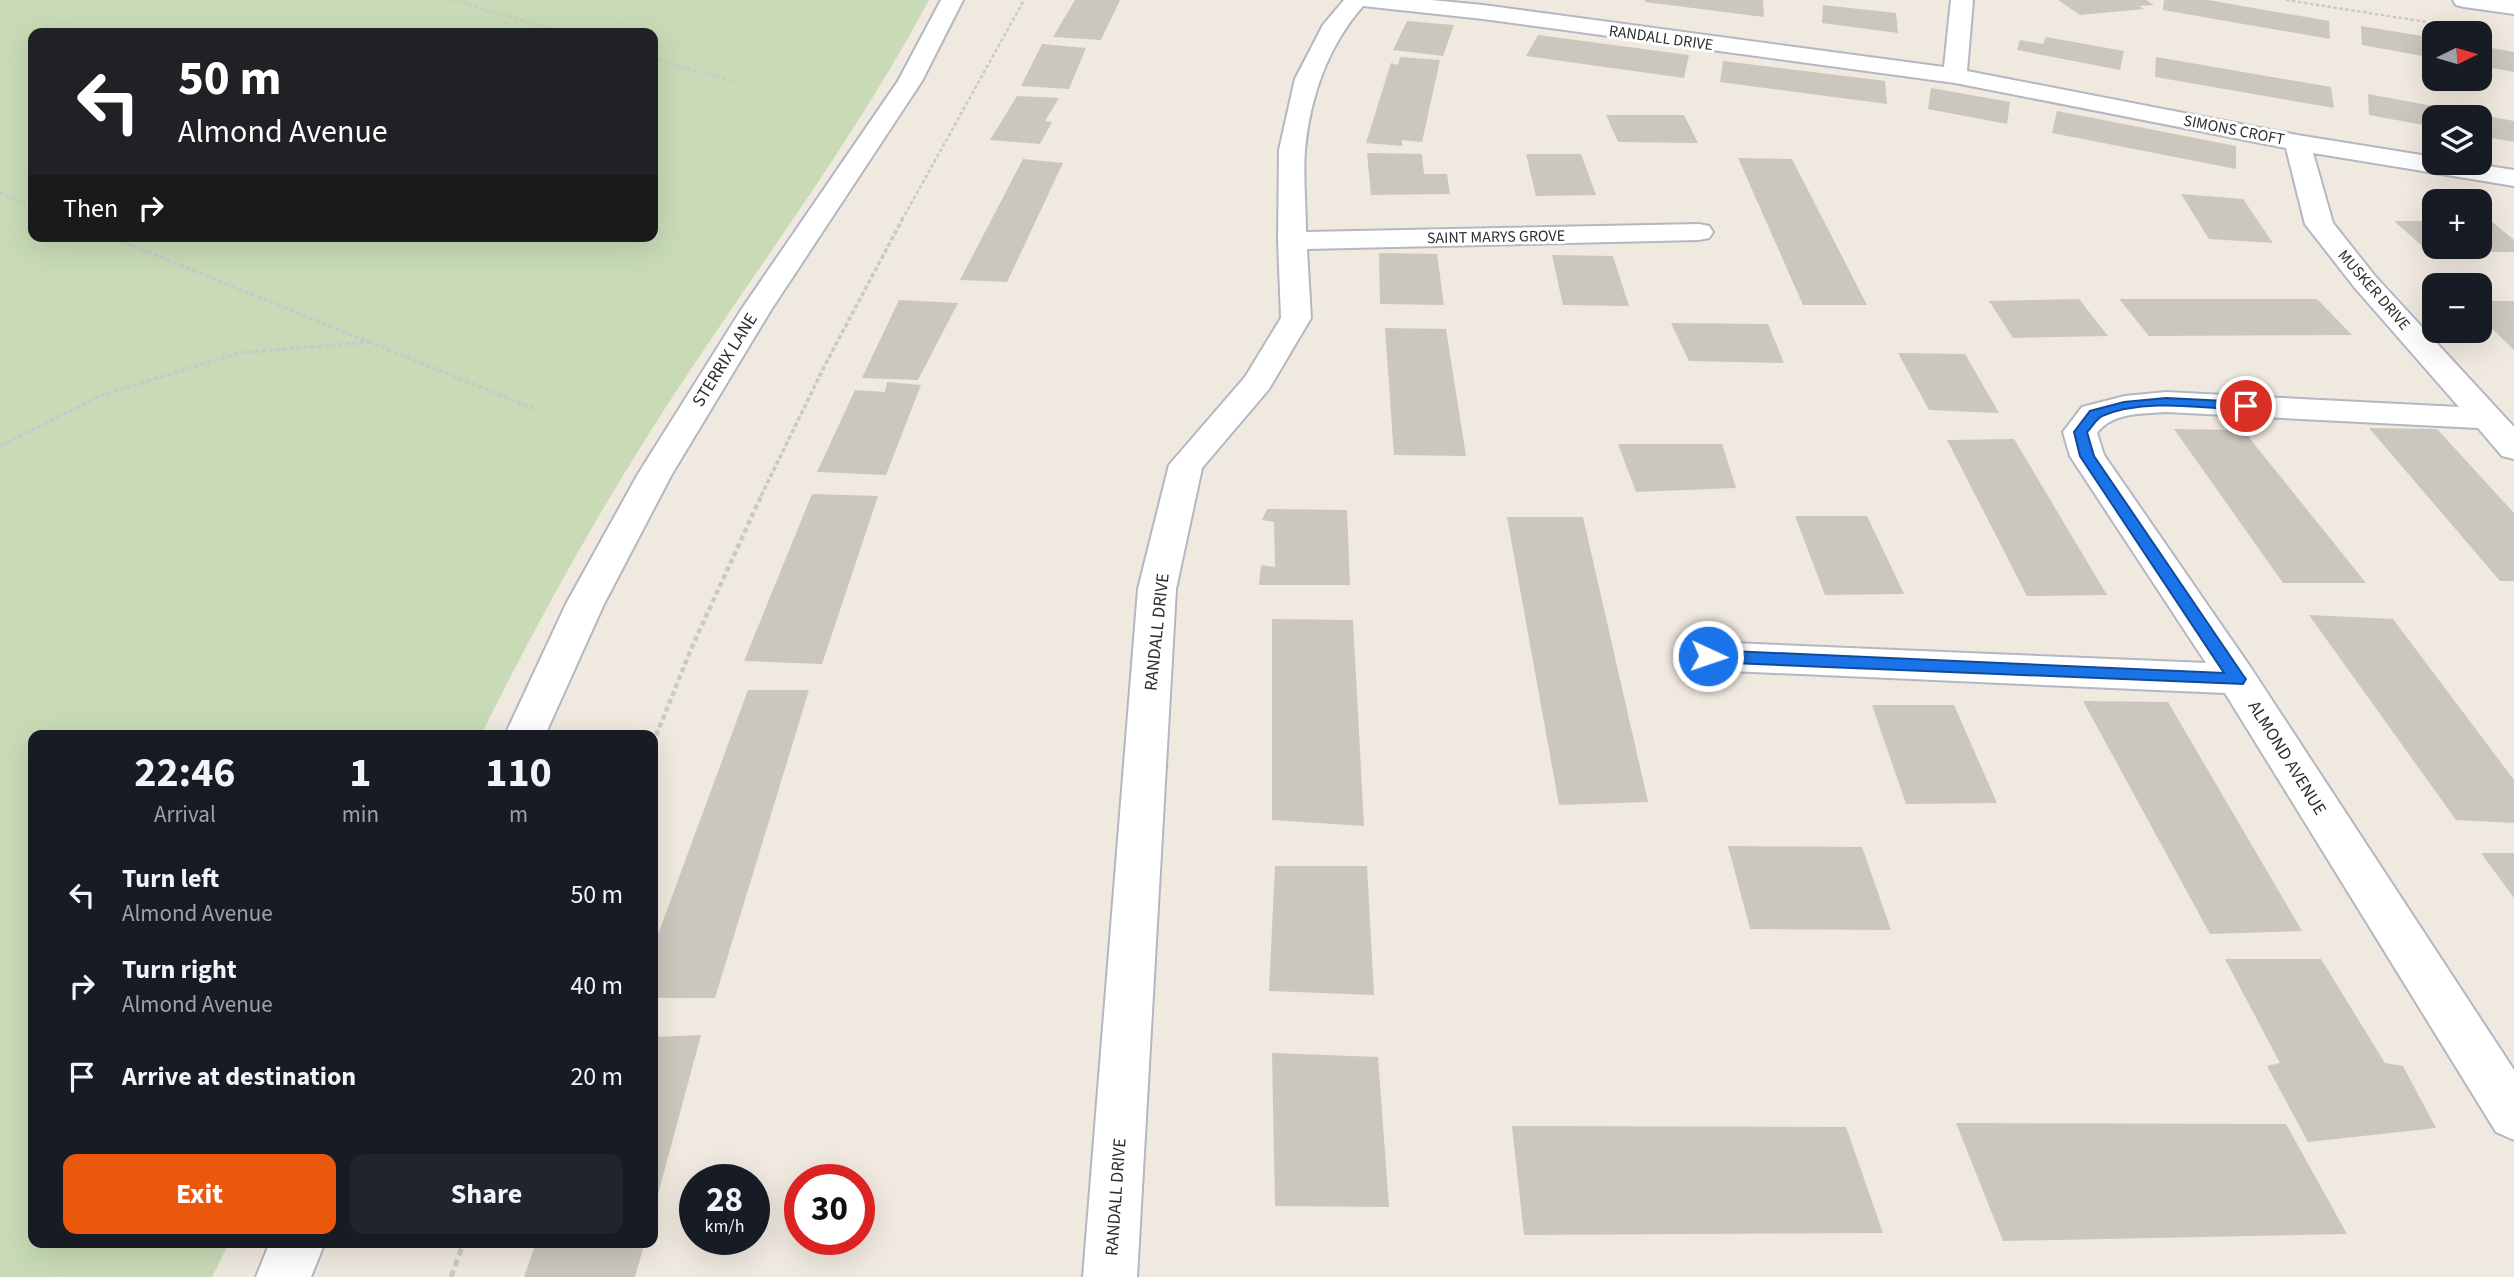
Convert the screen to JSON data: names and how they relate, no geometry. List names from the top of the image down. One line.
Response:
{"streets":{"street":["RANDALL DRIVE","SIMONS CROFT","SAINT MARYS GROVE","MUSKER DRIVE","STERRIX LANE","ALMOND AVENUE"]},"crossings":[["RANDALL DRIVE","SIMONS CROFT"],["RANDALL DRIVE","SAINT MARYS GROVE"],["SIMONS CROFT","MUSKER DRIVE"],["MUSKER DRIVE","ALMOND AVENUE"]],"north":"right","page":{"map_buttons":["+","−"],"turn":["50 m","Almond Avenue"],"then":"Then","eta":["22:46","Arrival","1","min","110","m"],"list":[{"name":"Turn left","note":"Almond Avenue","value":"50 m"},{"name":"Turn right","note":"Almond Avenue","value":"40 m"},{"name":"Arrive at destination","value":"20 m"}],"buttons":["Exit","Share"],"speed":"28 km/h","limit":"30"}}
